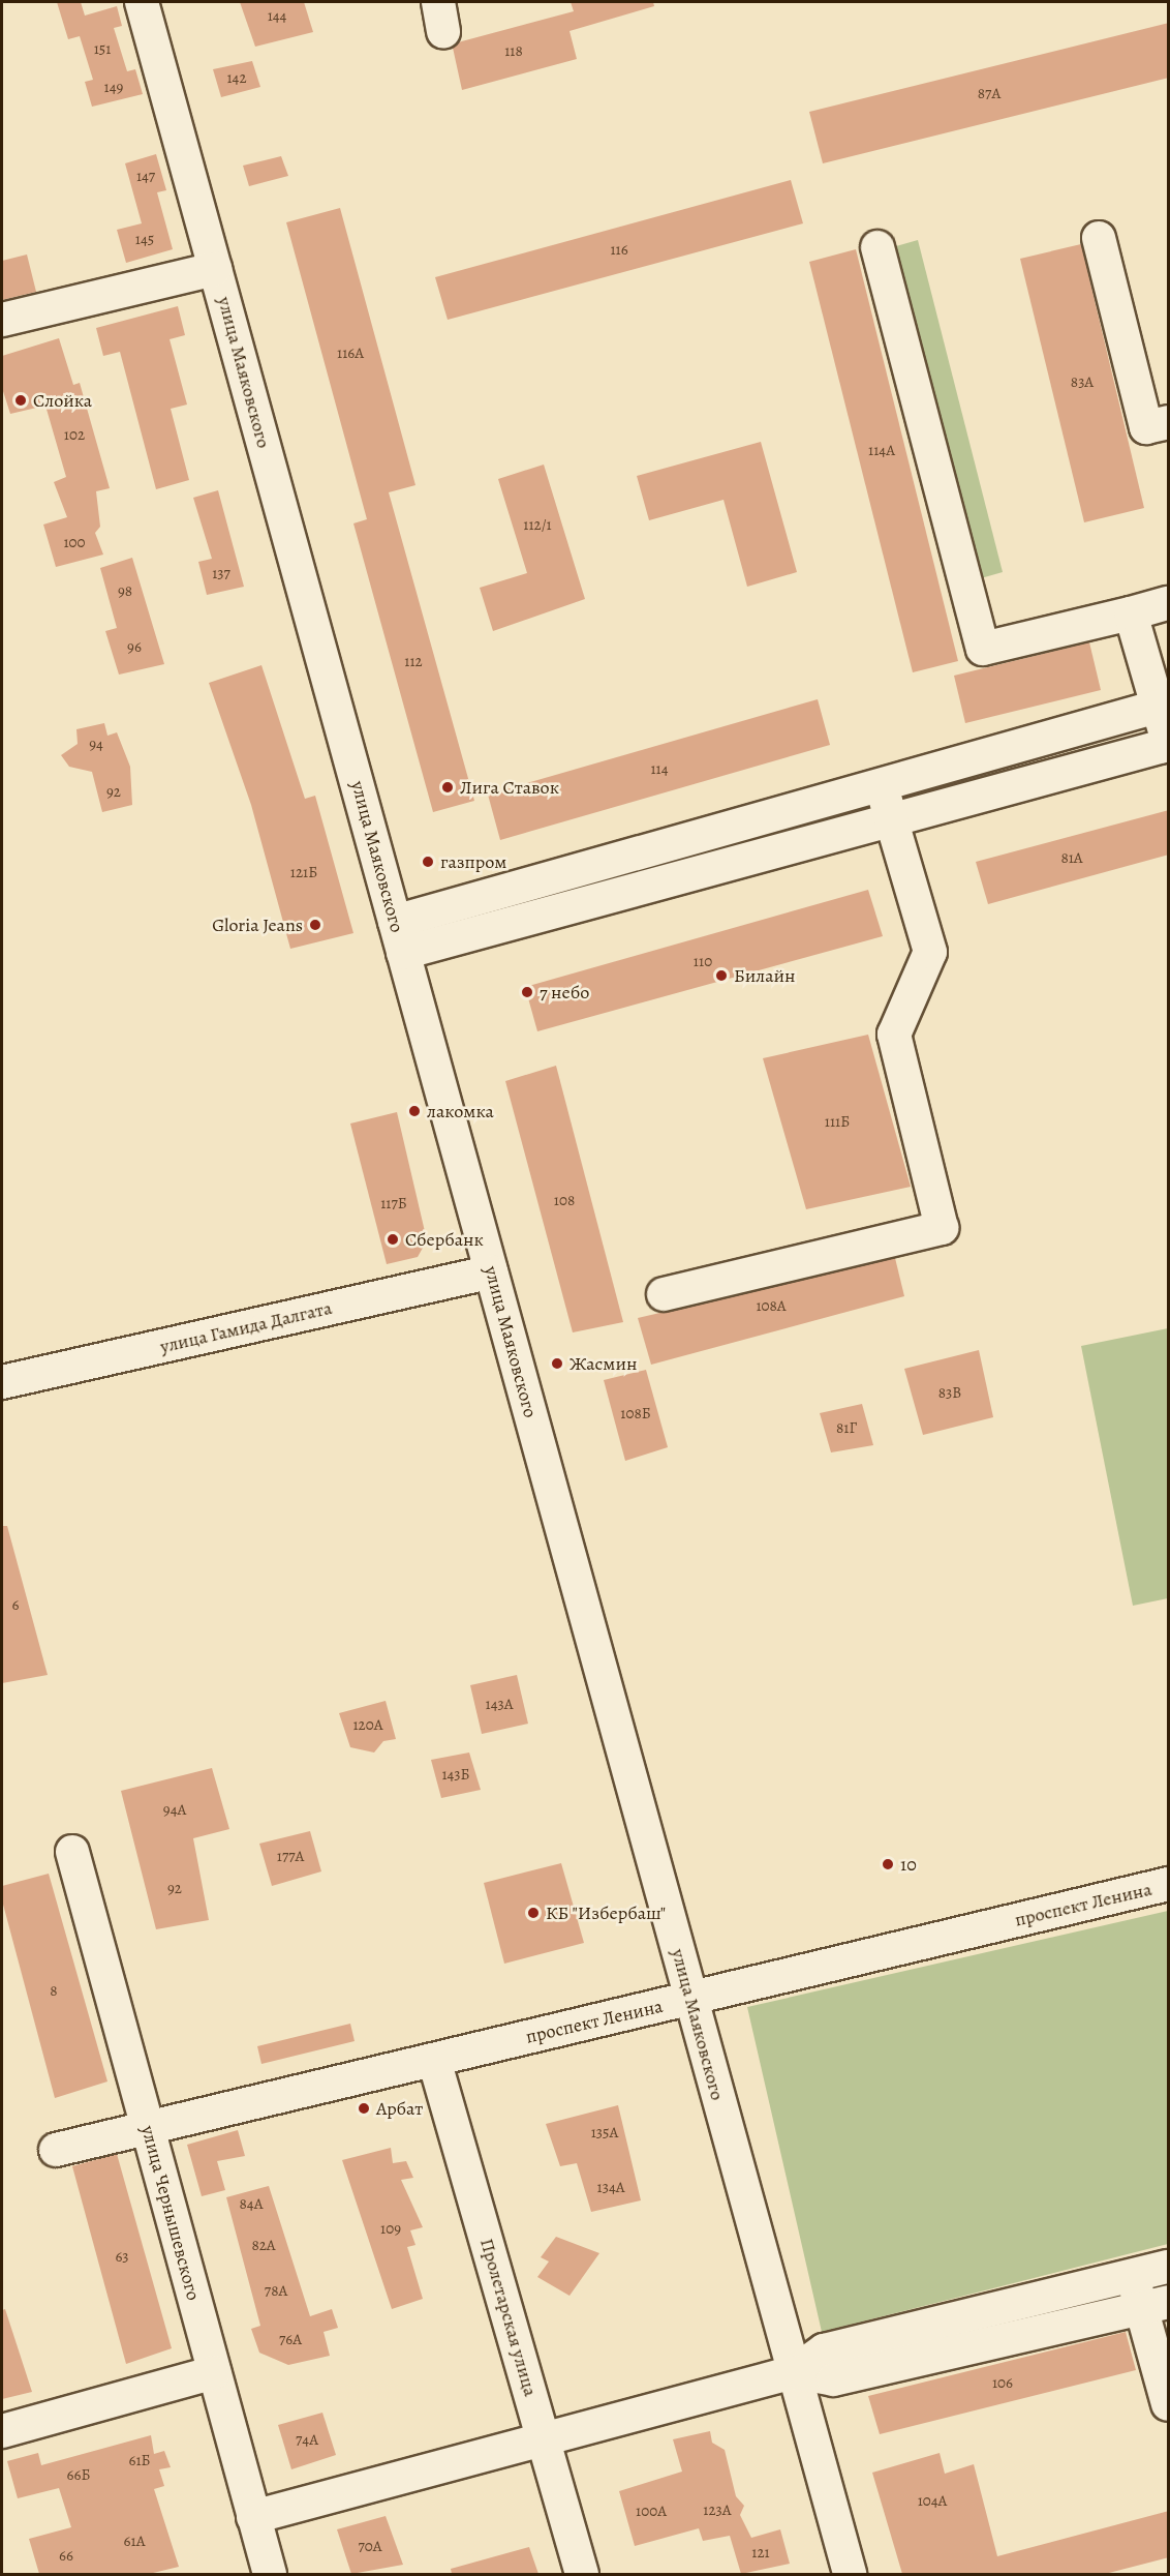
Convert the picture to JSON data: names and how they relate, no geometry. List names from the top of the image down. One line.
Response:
{"streets":{"street":["улица Маяковского","улица Гамида Далгата","проспект Ленина","улица Чернышевского","Пролетарская улица"]},"crossings":[["улица Маяковского","улица Гамида Далгата"],["улица Маяковского","проспект Ленина"],["проспект Ленина","улица Чернышевского"],["проспект Ленина","Пролетарская улица"]],"places":["Слойка","Лига Ставок","газпром","Gloria Jeans","Билайн","7 небо","лакомка","Сбербанк","Жасмин","10","КБ \"Избербаш\"","Арбат"],"house_numbers":["144","151","118","142","149","87А","147","145","116","116А","83А","102","114А","112/1","100","137","98","96","112","94","114","92","81А","121Б","110","111Б","108","117Б","108А","83В","108Б","81Г","6","143А","120А","143Б","94А","177А","92","8","135А","134А","84А","109","82А","63","78А","76А","106","74А","61Б","66Б","104А","123А","100А","61А","70А","121","66"]}
